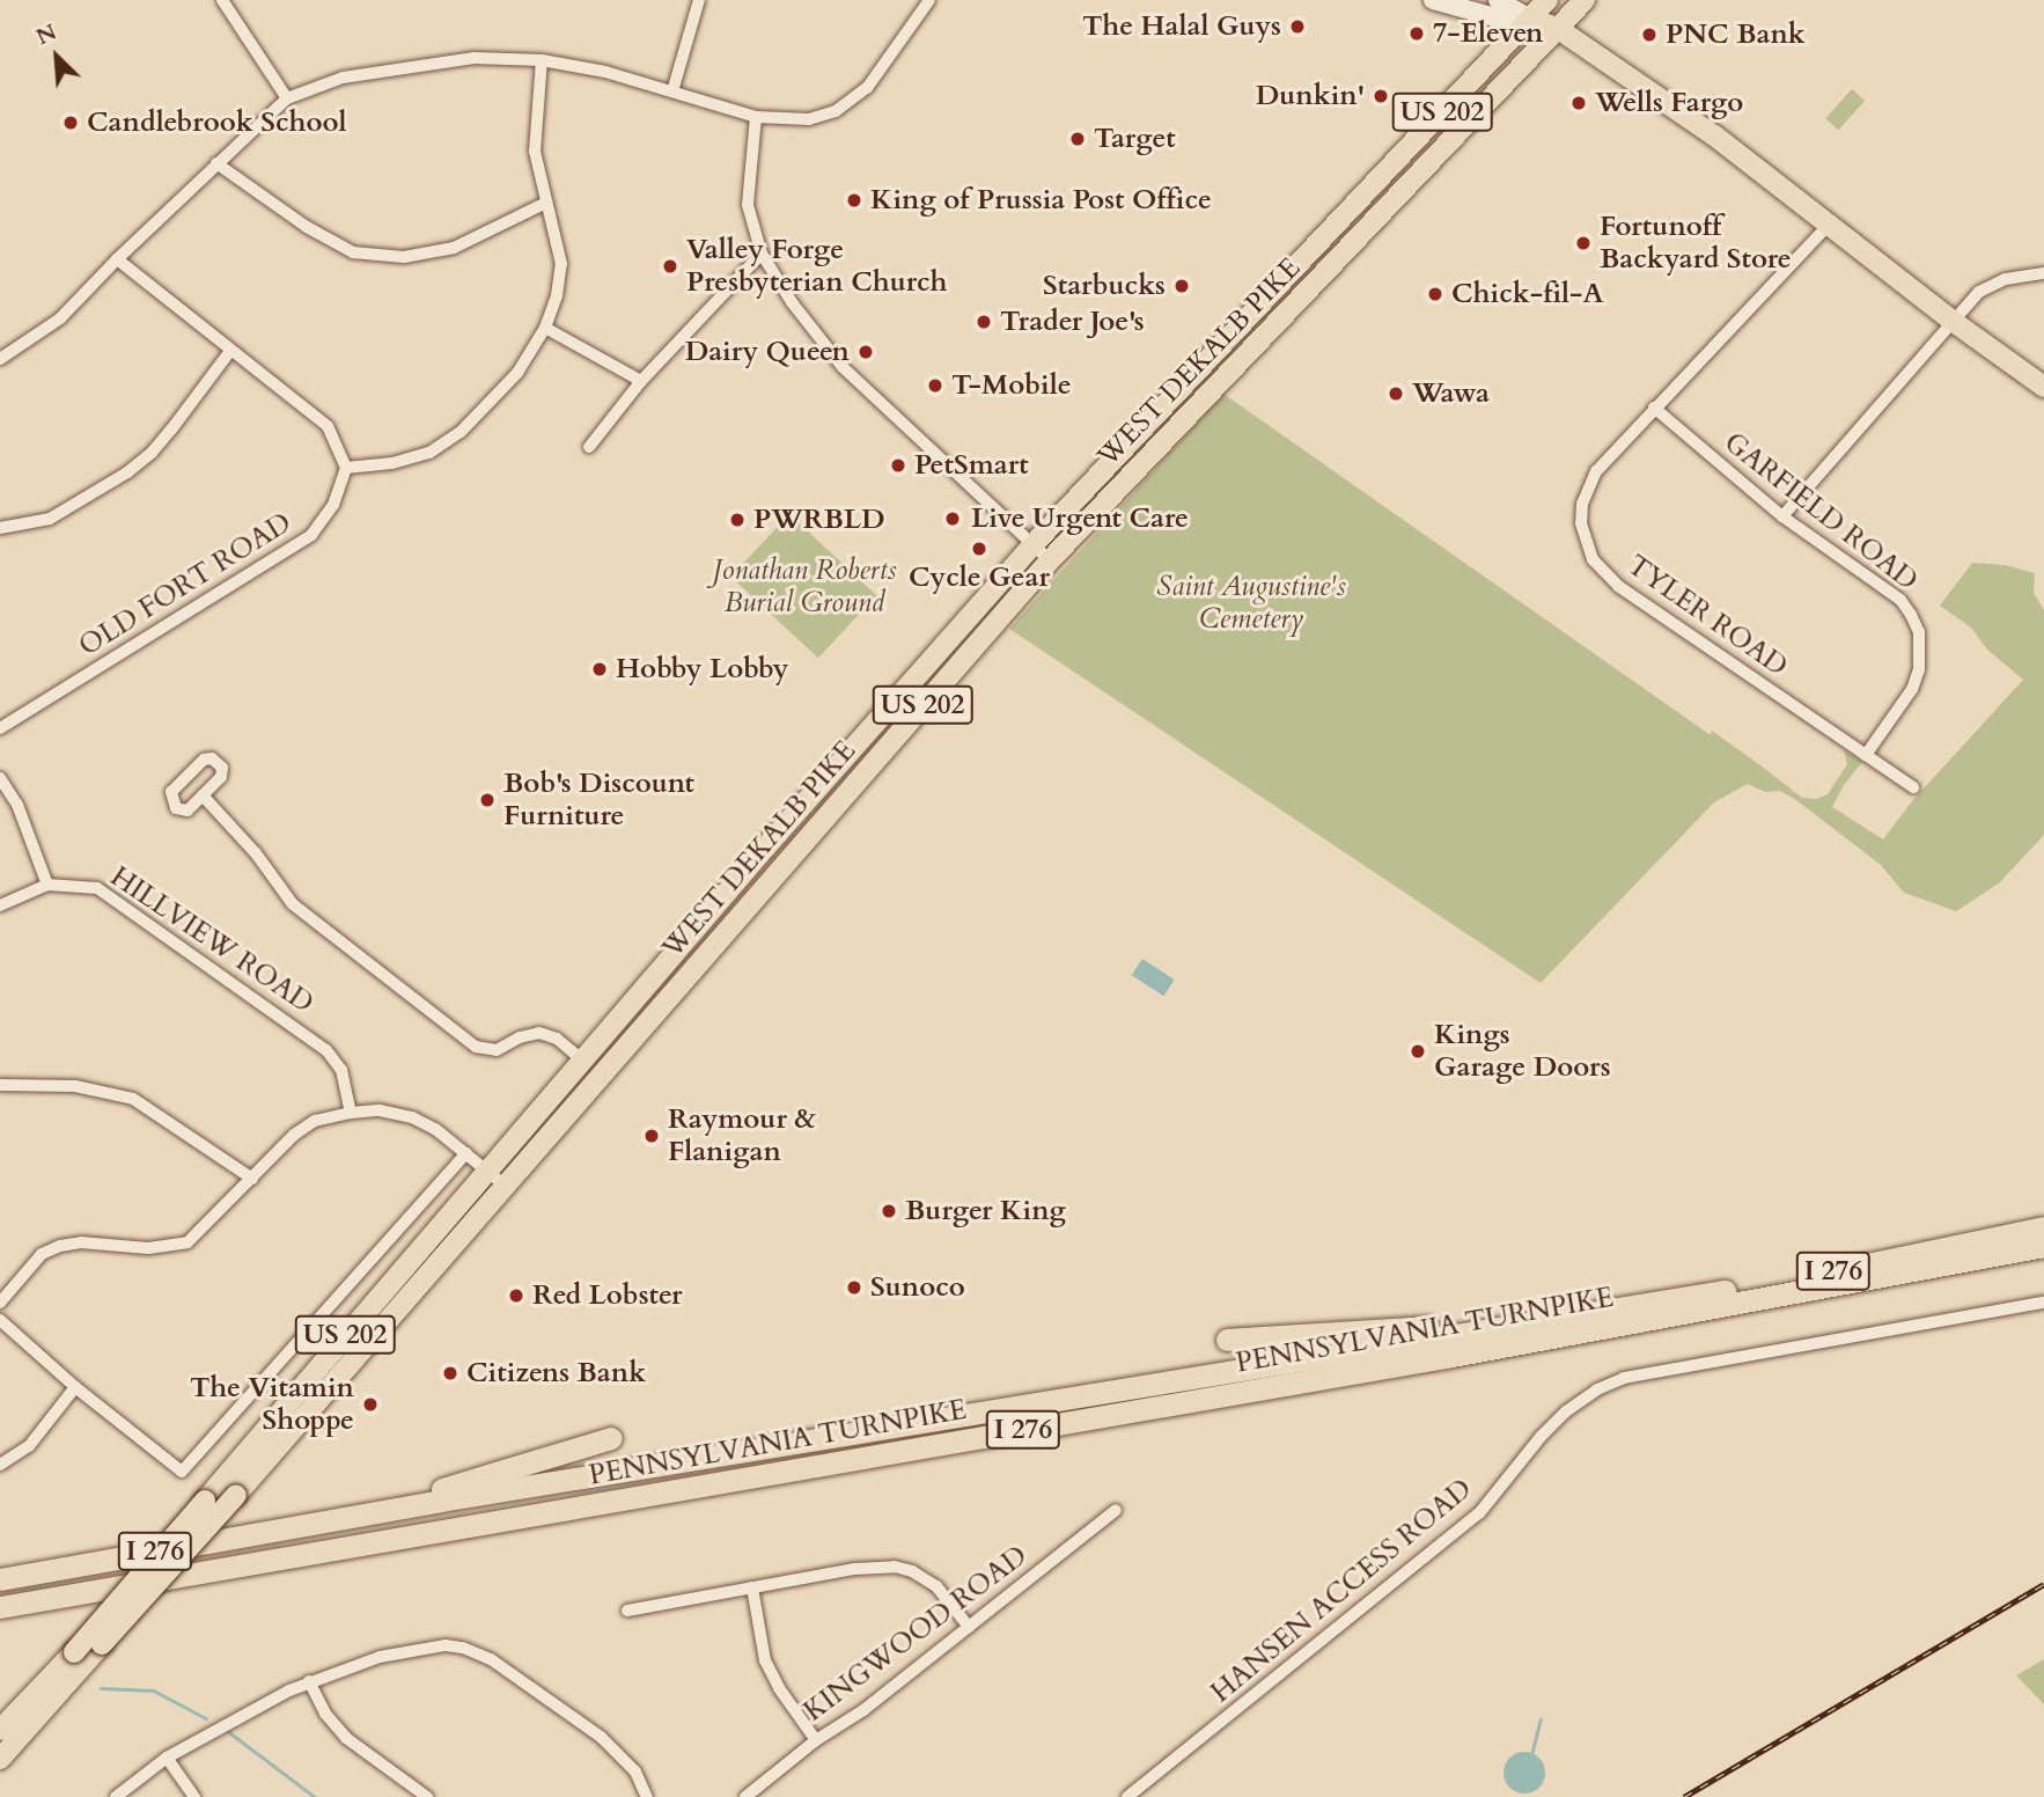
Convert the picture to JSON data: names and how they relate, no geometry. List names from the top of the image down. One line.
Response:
{"streets":{"highway":["I 276","PENNSYLVANIA TURNPIKE"],"main road":["US 202","WEST DEKALB PIKE"],"street":["GARFIELD ROAD","OLD FORT ROAD","TYLER ROAD","HILLVIEW ROAD","HANSEN ACCESS ROAD","KINGWOOD ROAD"]},"crossings":[["GARFIELD ROAD","TYLER ROAD"]],"parks":["Jonathan Roberts Burial Ground","Saint Augustine's Cemetery"],"places":["The Halal Guys","7-Eleven","PNC Bank","Dunkin'","Wells Fargo","Candlebrook School","Target","King of Prussia Post Office","Fortunoff Backyard Store","Valley Forge Presbyterian Church","Starbucks","Chick-fil-A","Trader Joe's","Dairy Queen","T-Mobile","Wawa","PetSmart","Live Urgent Care","PWRBLD","Cycle Gear","Hobby Lobby","Bob's Discount Furniture","Kings Garage Doors","Raymour & Flanigan","Burger King","Sunoco","Red Lobster","Citizens Bank","The Vitamin Shoppe"],"north":"top left"}
